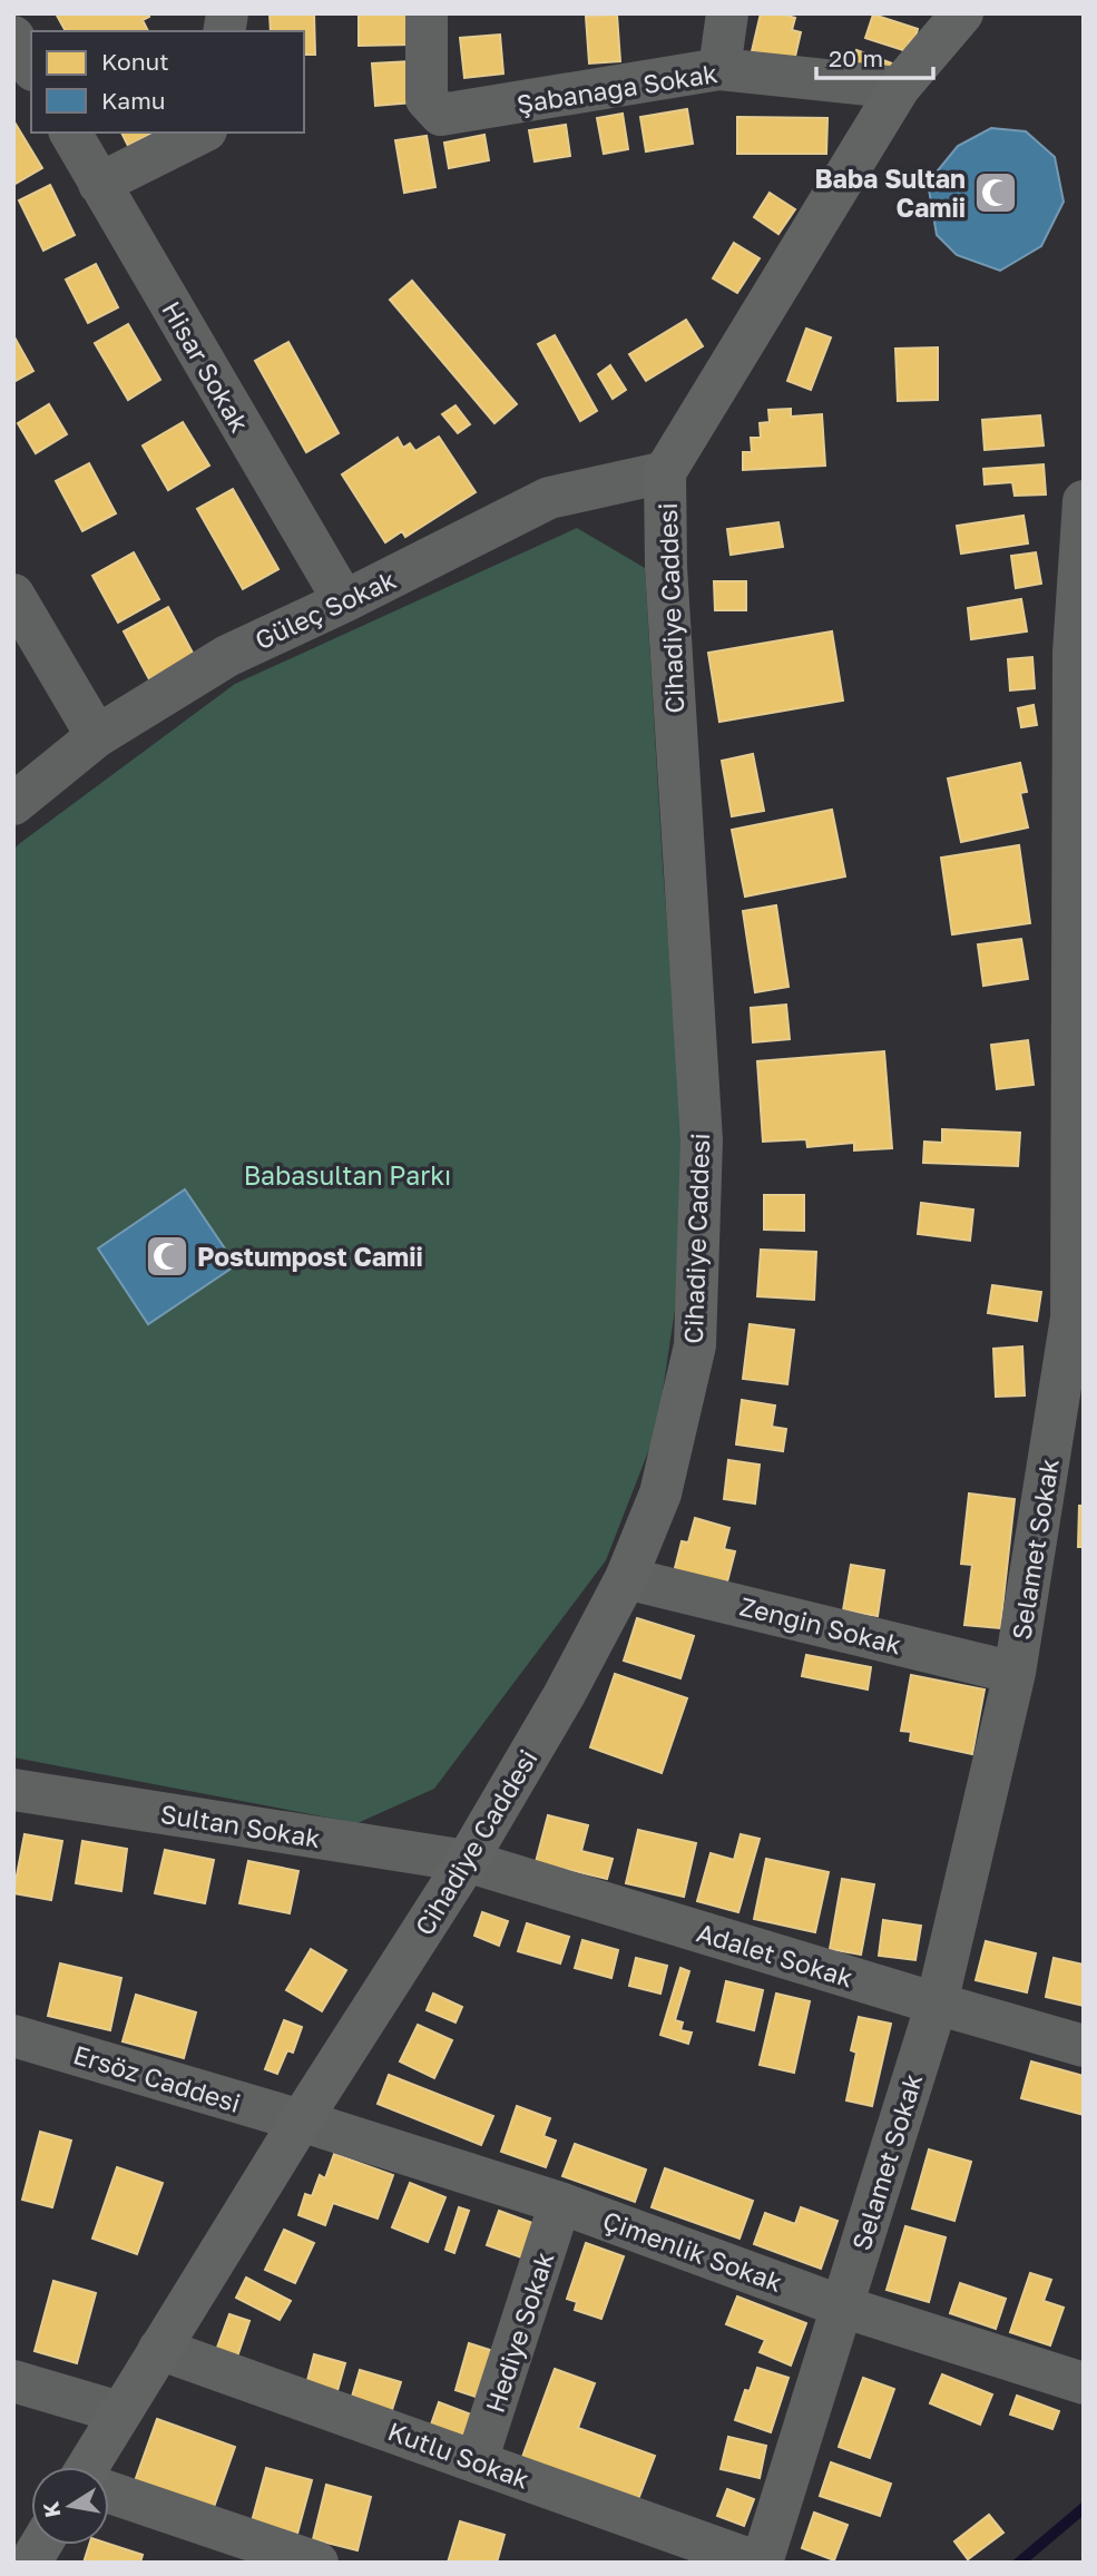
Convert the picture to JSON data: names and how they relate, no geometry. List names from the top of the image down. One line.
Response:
{"streets":{"street":["Şabanağa Sokak","Hisar Sokak","Cihadiye Caddesi","Güleç Sokak","Selamet Sokak","Zengin Sokak","Sultan Sokak","Adalet Sokak","Ersöz Caddesi","Çimenlik Sokak","Hediye Sokak","Kutlu Sokak"]},"crossings":[["Şabanağa Sokak","Cihadiye Caddesi"],["Hisar Sokak","Güleç Sokak"],["Cihadiye Caddesi","Güleç Sokak"],["Cihadiye Caddesi","Zengin Sokak"],["Cihadiye Caddesi","Sultan Sokak"],["Cihadiye Caddesi","Adalet Sokak"],["Cihadiye Caddesi","Ersöz Caddesi"],["Cihadiye Caddesi","Çimenlik Sokak"],["Cihadiye Caddesi","Kutlu Sokak"],["Selamet Sokak","Zengin Sokak"],["Selamet Sokak","Adalet Sokak"],["Selamet Sokak","Çimenlik Sokak"],["Selamet Sokak","Kutlu Sokak"],["Sultan Sokak","Adalet Sokak"],["Ersöz Caddesi","Çimenlik Sokak"],["Çimenlik Sokak","Hediye Sokak"],["Hediye Sokak","Kutlu Sokak"]],"parks":["Babasultan Parkı"],"places":{"mosque":["Baba Sultan Camii","Postumpost Camii"]},"legend":["Konut","Kamu"],"scale_bar":"20 m","north":"left"}
